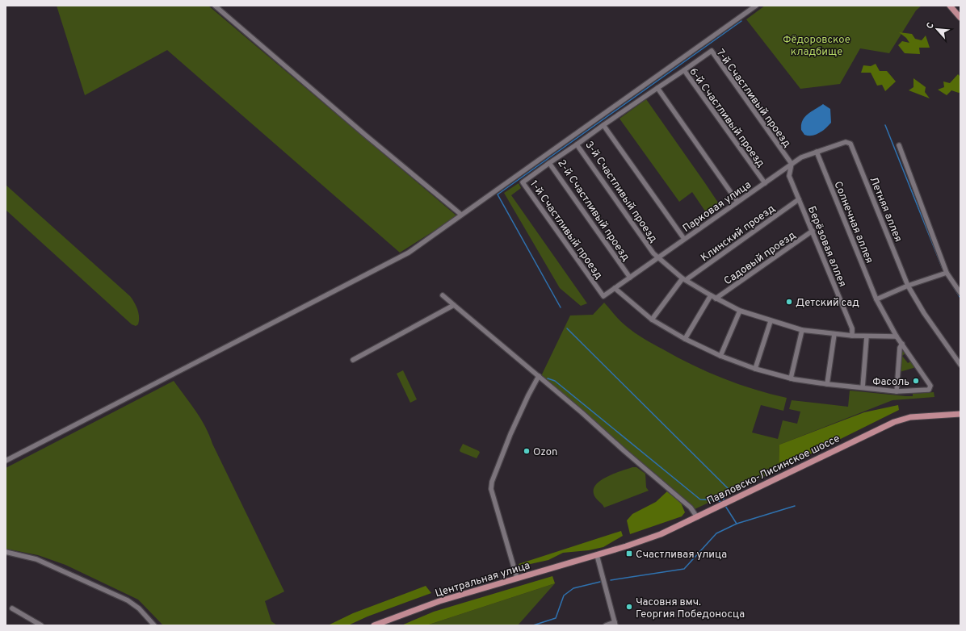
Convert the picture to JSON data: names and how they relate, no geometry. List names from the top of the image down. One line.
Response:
{"streets":{"main road":["Павловско-Лисинское шоссе","Центральная улица"],"street":["7-й Счастливый проезд","6-й Счастливый проезд","3-й Счастливый проезд","Парковая улица","Летняя аллея","2-й Счастливый проезд","Солнечная аллея","1-й Счастливый проезд","Клинский проезд","Берёзовая аллея","Садовый проезд"]},"crossings":[["7-й Счастливый проезд","6-й Счастливый проезд"],["7-й Счастливый проезд","Парковая улица"],["7-й Счастливый проезд","Берёзовая аллея"],["6-й Счастливый проезд","3-й Счастливый проезд"],["6-й Счастливый проезд","Парковая улица"],["3-й Счастливый проезд","Парковая улица"],["3-й Счастливый проезд","2-й Счастливый проезд"],["3-й Счастливый проезд","Солнечная аллея"],["3-й Счастливый проезд","Клинский проезд"],["3-й Счастливый проезд","Берёзовая аллея"],["3-й Счастливый проезд","Садовый проезд"],["Парковая улица","Летняя аллея"],["Парковая улица","2-й Счастливый проезд"],["Парковая улица","Солнечная аллея"],["Парковая улица","1-й Счастливый проезд"],["Парковая улица","Берёзовая аллея"],["2-й Счастливый проезд","1-й Счастливый проезд"],["Клинский проезд","Берёзовая аллея"],["Берёзовая аллея","Садовый проезд"],["Павловско-Лисинское шоссе","Центральная улица"]],"parks":["Фёдоровское кладбище"],"places":{"other":["Детский сад","Фасоль","Ozon","Часовня вмч. Георгия Победоносца"],"transit":["Счастливая улица"]},"north":"top left"}
